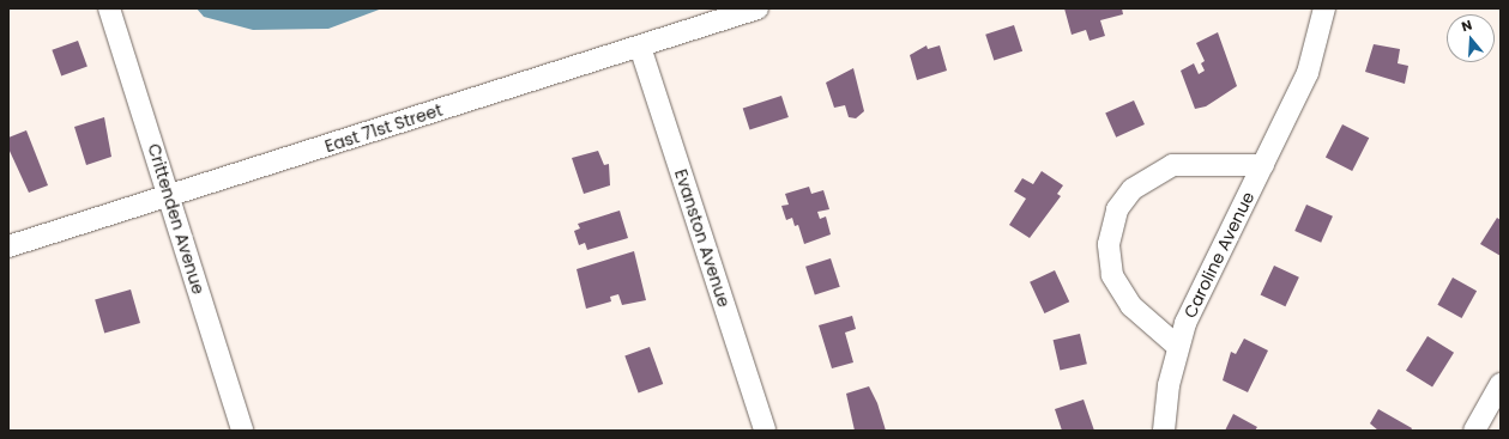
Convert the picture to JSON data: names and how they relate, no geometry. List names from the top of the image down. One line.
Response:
{"streets":{"street":["East 71st Street","Crittenden Avenue","Evanston Avenue","Caroline Avenue"]},"crossings":[["East 71st Street","Crittenden Avenue"],["East 71st Street","Evanston Avenue"]],"north":"top"}
